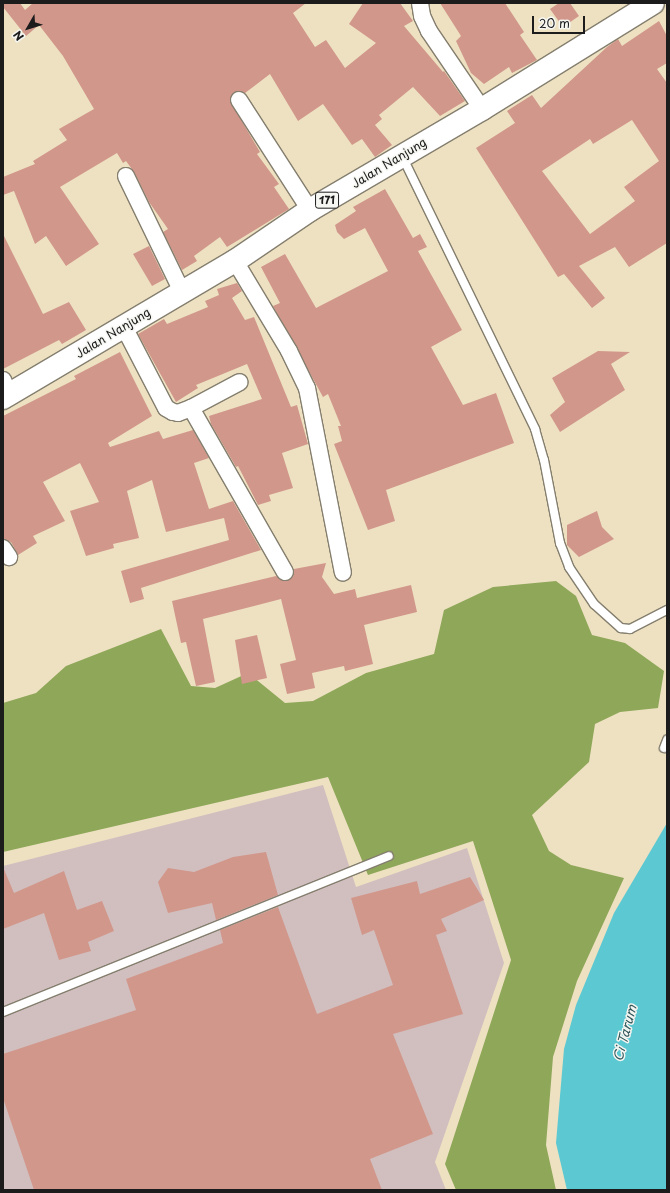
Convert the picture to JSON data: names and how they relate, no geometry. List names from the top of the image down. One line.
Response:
{"streets":{"main road":["Jalan Nanjung","171"]},"water":["Ci Tarum"],"scale_bar":"20 m","north":"bottom left"}
